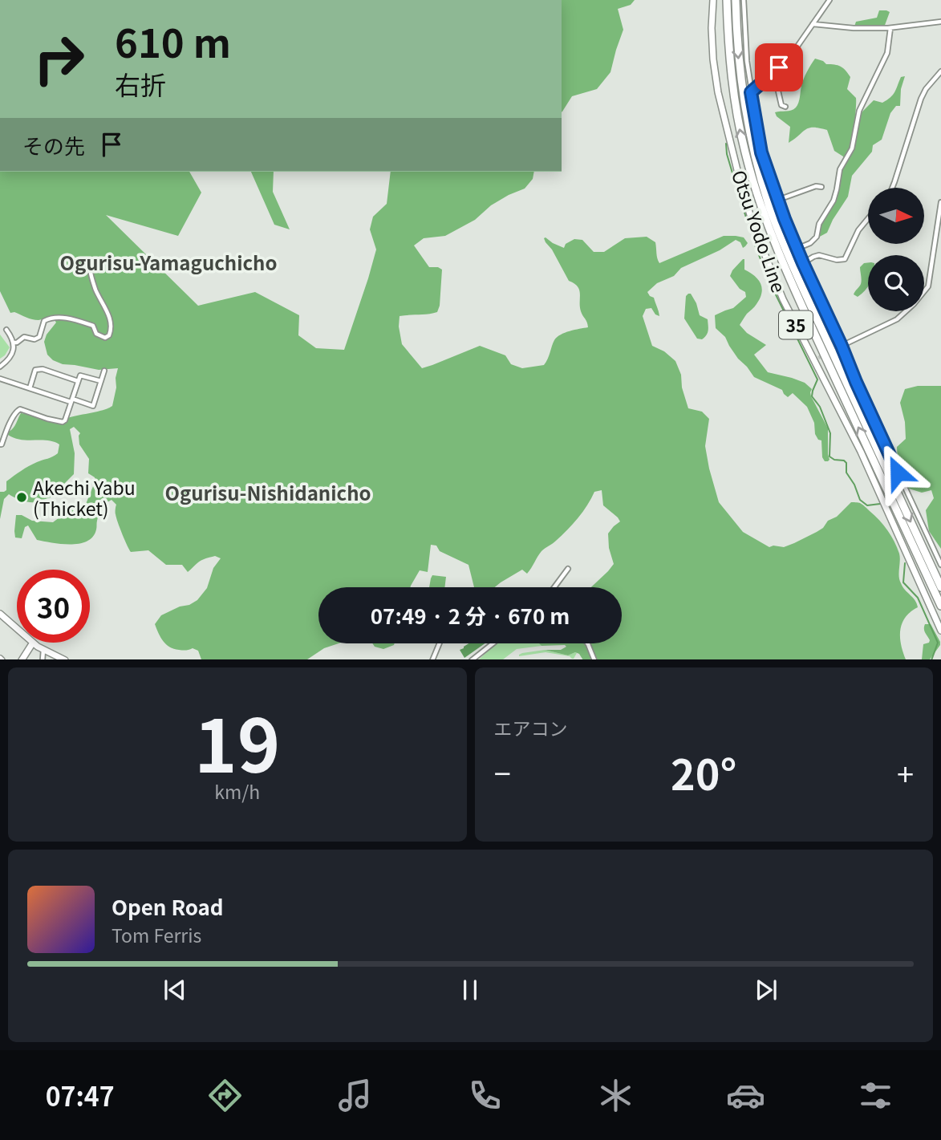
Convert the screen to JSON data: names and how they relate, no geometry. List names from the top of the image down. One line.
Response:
{"streets":{"main road":["Otsu Yodo Line","35"]},"districts":["Ogurisu-Yamaguchicho","Ogurisu-Nishidanicho"],"places":["Akechi Yabu (Thicket)"],"north":"right","page":{"turn":["610 m","右折"],"then":"その先","limit":"30","trip":"07:49 · 2 分 · 670 m","tile":[["19","km/h"],"エアコン"],"heat":["−","20°","+"],"song":["Open Road","Tom Ferris"],"tabs":"07:47"}}
